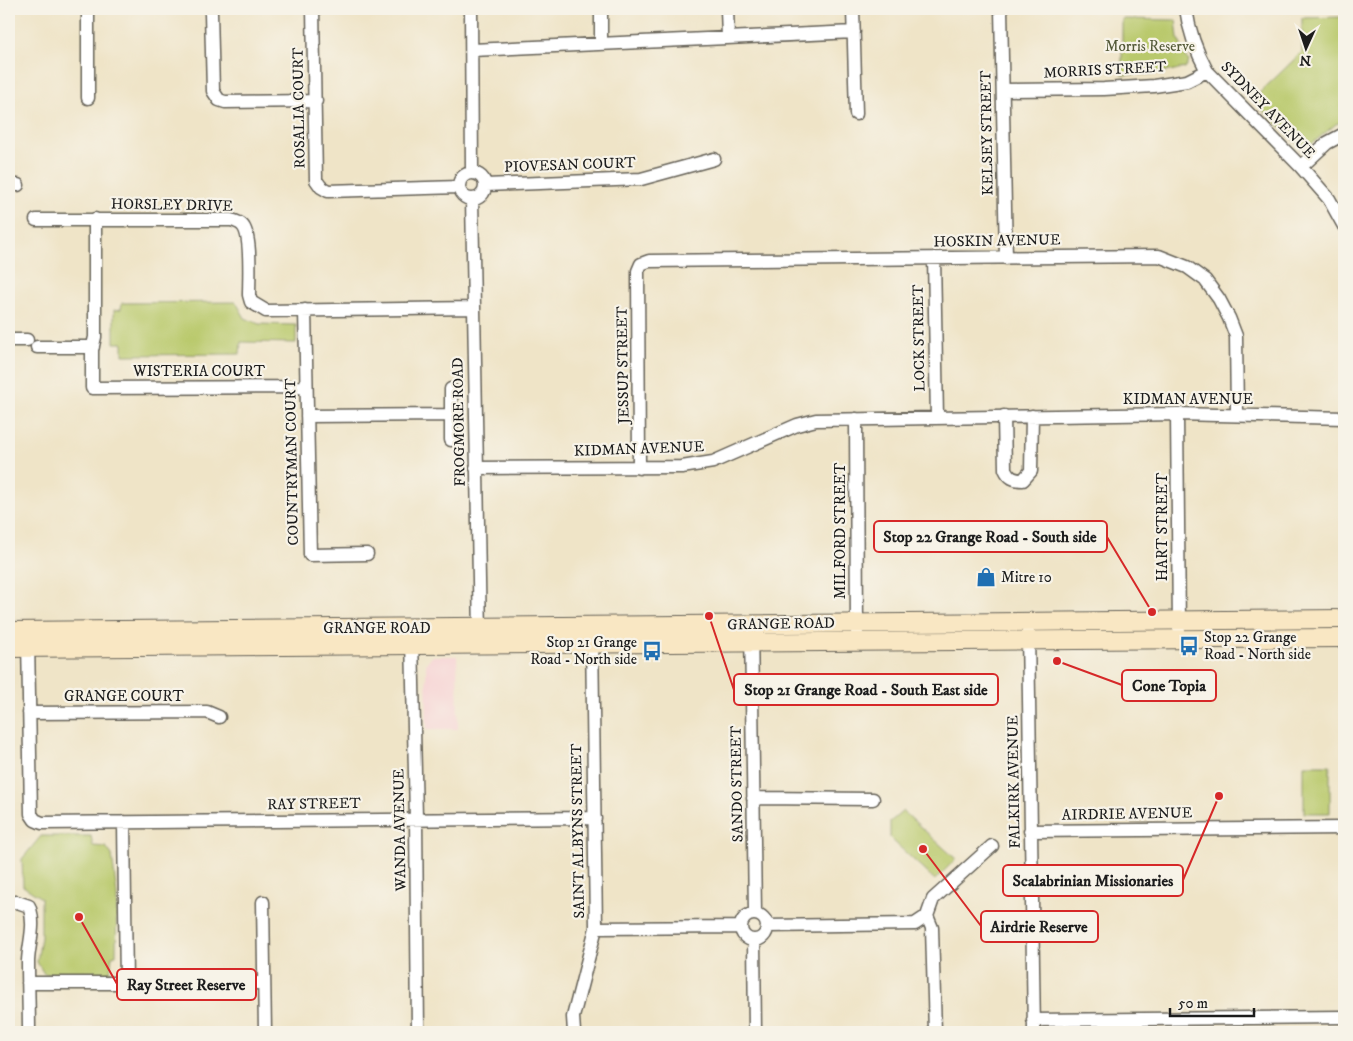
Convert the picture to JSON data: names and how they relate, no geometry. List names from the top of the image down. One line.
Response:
{"streets":{"main road":["GRANGE ROAD"],"street":["MORRIS STREET","ROSALIA COURT","SYDNEY AVENUE","KELSEY STREET","PIOVESAN COURT","HORSLEY DRIVE","HOSKIN AVENUE","LOCK STREET","JESSUP STREET","WISTERIA COURT","KIDMAN AVENUE","FROGMORE ROAD","COUNTRYMAN COURT","HART STREET","MILFORD STREET","GRANGE COURT","FALKIRK AVENUE","SANDO STREET","RAY STREET","AIRDRIE AVENUE","WANDA AVENUE","SAINT ALBYNS STREET"]},"crossings":[["MORRIS STREET","SYDNEY AVENUE"],["MORRIS STREET","KELSEY STREET"],["ROSALIA COURT","PIOVESAN COURT"],["ROSALIA COURT","FROGMORE ROAD"],["KELSEY STREET","HOSKIN AVENUE"],["PIOVESAN COURT","FROGMORE ROAD"],["HORSLEY DRIVE","FROGMORE ROAD"],["HORSLEY DRIVE","COUNTRYMAN COURT"],["HOSKIN AVENUE","LOCK STREET"],["HOSKIN AVENUE","JESSUP STREET"],["HOSKIN AVENUE","KIDMAN AVENUE"],["LOCK STREET","KIDMAN AVENUE"],["JESSUP STREET","KIDMAN AVENUE"],["WISTERIA COURT","COUNTRYMAN COURT"],["KIDMAN AVENUE","FROGMORE ROAD"],["KIDMAN AVENUE","HART STREET"],["KIDMAN AVENUE","MILFORD STREET"],["FROGMORE ROAD","GRANGE ROAD"],["HART STREET","GRANGE ROAD"],["MILFORD STREET","GRANGE ROAD"],["GRANGE ROAD","FALKIRK AVENUE"],["GRANGE ROAD","SANDO STREET"],["GRANGE ROAD","WANDA AVENUE"],["GRANGE ROAD","SAINT ALBYNS STREET"],["GRANGE COURT","RAY STREET"],["FALKIRK AVENUE","AIRDRIE AVENUE"],["RAY STREET","WANDA AVENUE"],["RAY STREET","SAINT ALBYNS STREET"]],"parks":["Morris Reserve"],"places":{"shop":["Mitre 10"],"other":["Stop 22 Grange Road - South side","Stop 21 Grange Road - South East side","Cone Topia","Scalabrinian Missionaries","Airdrie Reserve","Ray Street Reserve"],"bus stop":["Stop 22 Grange Road - North side","Stop 21 Grange Road - North side"]},"scale_bar":"50 m","north":"bottom"}
